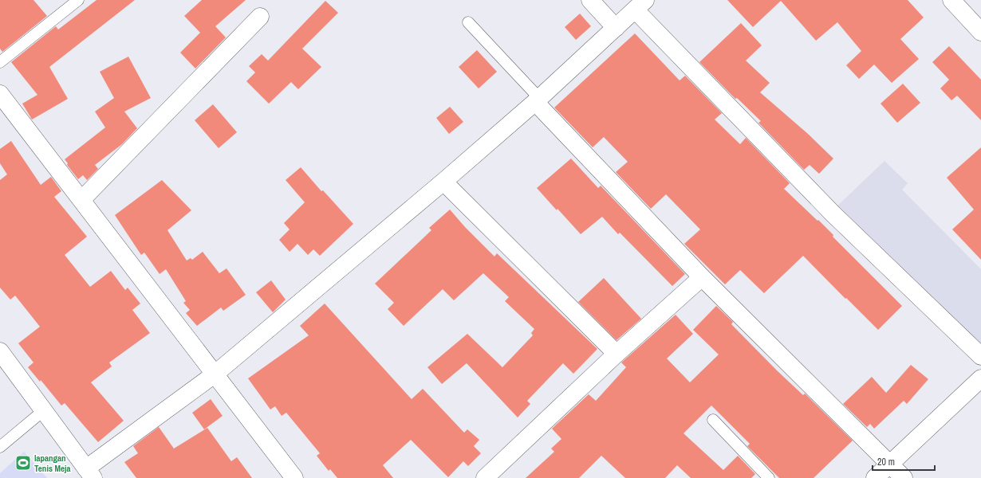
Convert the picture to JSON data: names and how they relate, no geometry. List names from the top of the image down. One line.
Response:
{"places":{"sports":["lapangan Tenis Meja"]},"scale_bar":"20 m"}
